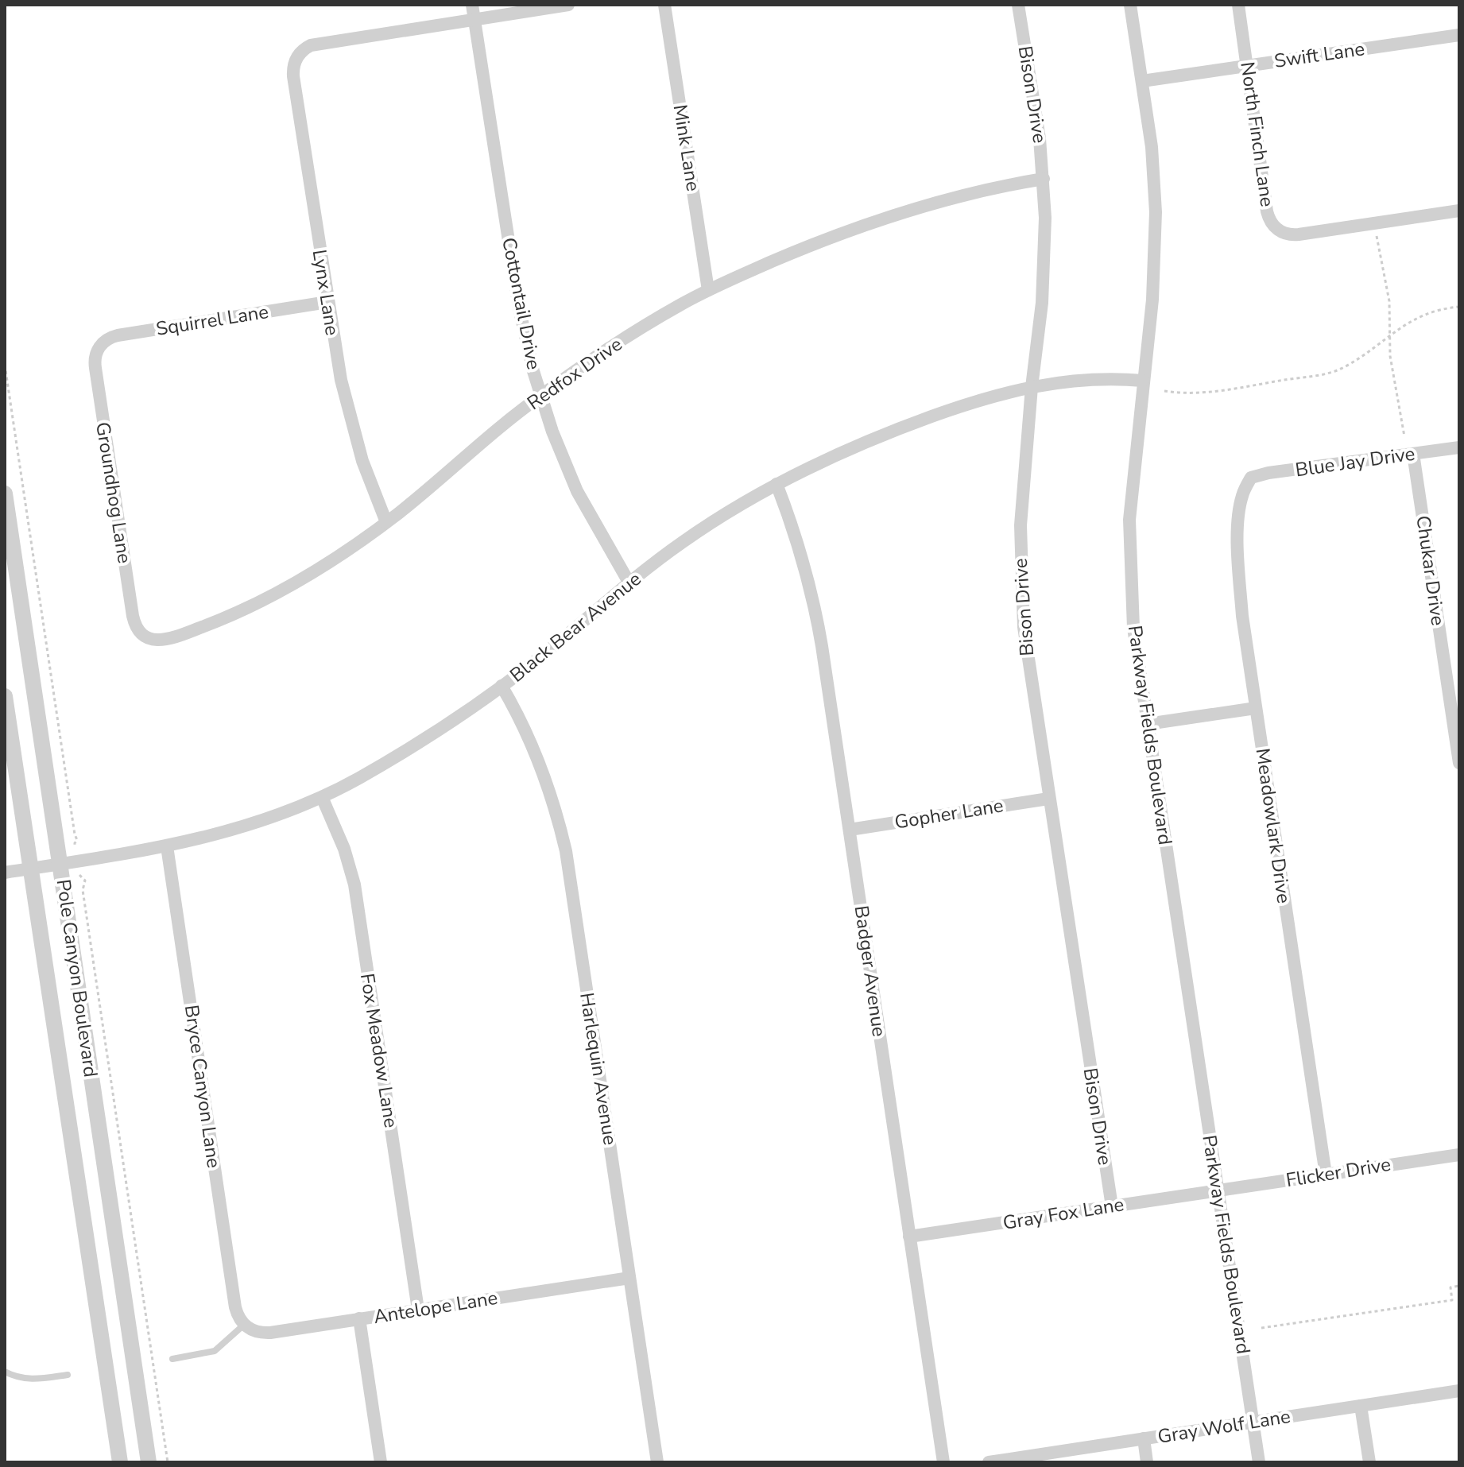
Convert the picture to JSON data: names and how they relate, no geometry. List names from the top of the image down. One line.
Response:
{"streets":{"street":["Swift Lane","Bison Drive","North Finch Lane","Mink Lane","Lynx Lane","Cottontail Drive","Squirrel Lane","Redfox Drive","Blue Jay Drive","Groundhog Lane","Chukar Drive","Black Bear Avenue","Parkway Fields Boulevard","Gopher Lane","Meadowlark Drive","Badger Avenue","Pole Canyon Boulevard","Fox Meadow Lane","Harlequin Avenue","Bryce Canyon Lane","Flicker Drive","Gray Fox Lane","Antelope Lane","Gray Wolf Lane"]},"crossings":[["Swift Lane","North Finch Lane"],["Swift Lane","Parkway Fields Boulevard"],["Bison Drive","Redfox Drive"],["Bison Drive","Black Bear Avenue"],["Bison Drive","Gopher Lane"],["Bison Drive","Gray Fox Lane"],["Mink Lane","Redfox Drive"],["Lynx Lane","Cottontail Drive"],["Lynx Lane","Squirrel Lane"],["Lynx Lane","Redfox Drive"],["Cottontail Drive","Redfox Drive"],["Cottontail Drive","Black Bear Avenue"],["Squirrel Lane","Groundhog Lane"],["Redfox Drive","Groundhog Lane"],["Blue Jay Drive","Chukar Drive"],["Blue Jay Drive","Meadowlark Drive"],["Black Bear Avenue","Parkway Fields Boulevard"],["Black Bear Avenue","Badger Avenue"],["Black Bear Avenue","Pole Canyon Boulevard"],["Black Bear Avenue","Fox Meadow Lane"],["Black Bear Avenue","Harlequin Avenue"],["Black Bear Avenue","Bryce Canyon Lane"],["Parkway Fields Boulevard","Flicker Drive"],["Parkway Fields Boulevard","Gray Fox Lane"],["Parkway Fields Boulevard","Gray Wolf Lane"],["Gopher Lane","Badger Avenue"],["Meadowlark Drive","Flicker Drive"],["Badger Avenue","Gray Fox Lane"],["Fox Meadow Lane","Antelope Lane"],["Harlequin Avenue","Antelope Lane"],["Bryce Canyon Lane","Antelope Lane"],["Flicker Drive","Gray Fox Lane"]]}
